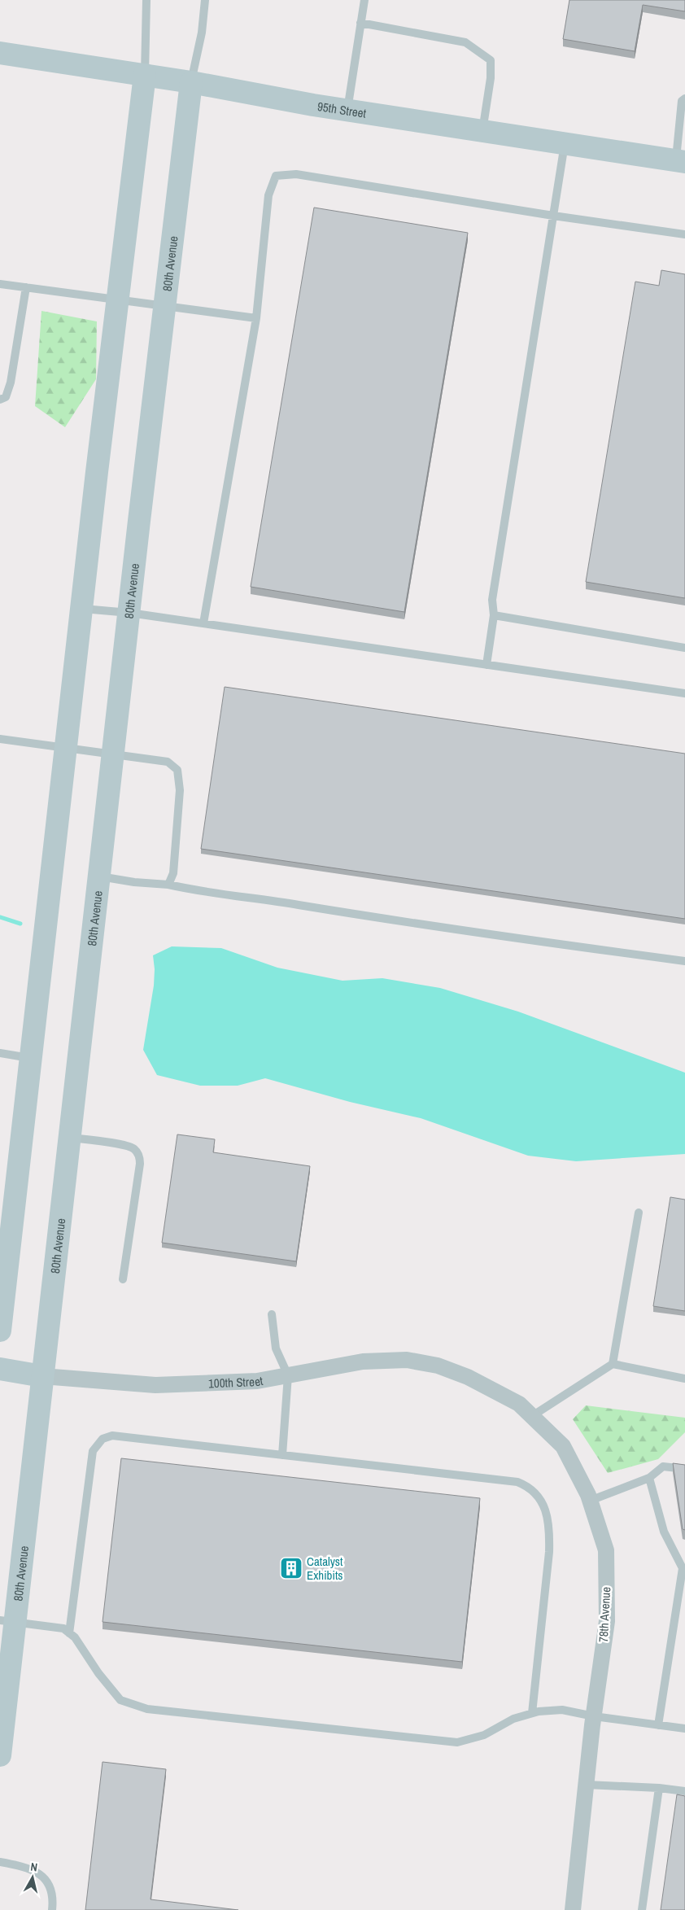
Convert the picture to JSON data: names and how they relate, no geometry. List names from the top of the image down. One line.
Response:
{"streets":{"street":["95th Street","80th Avenue","100th Street","78th Avenue"]},"crossings":[["95th Street","80th Avenue"],["80th Avenue","100th Street"],["100th Street","78th Avenue"]],"places":{"building":["Catalyst Exhibits"]},"north":"top"}
